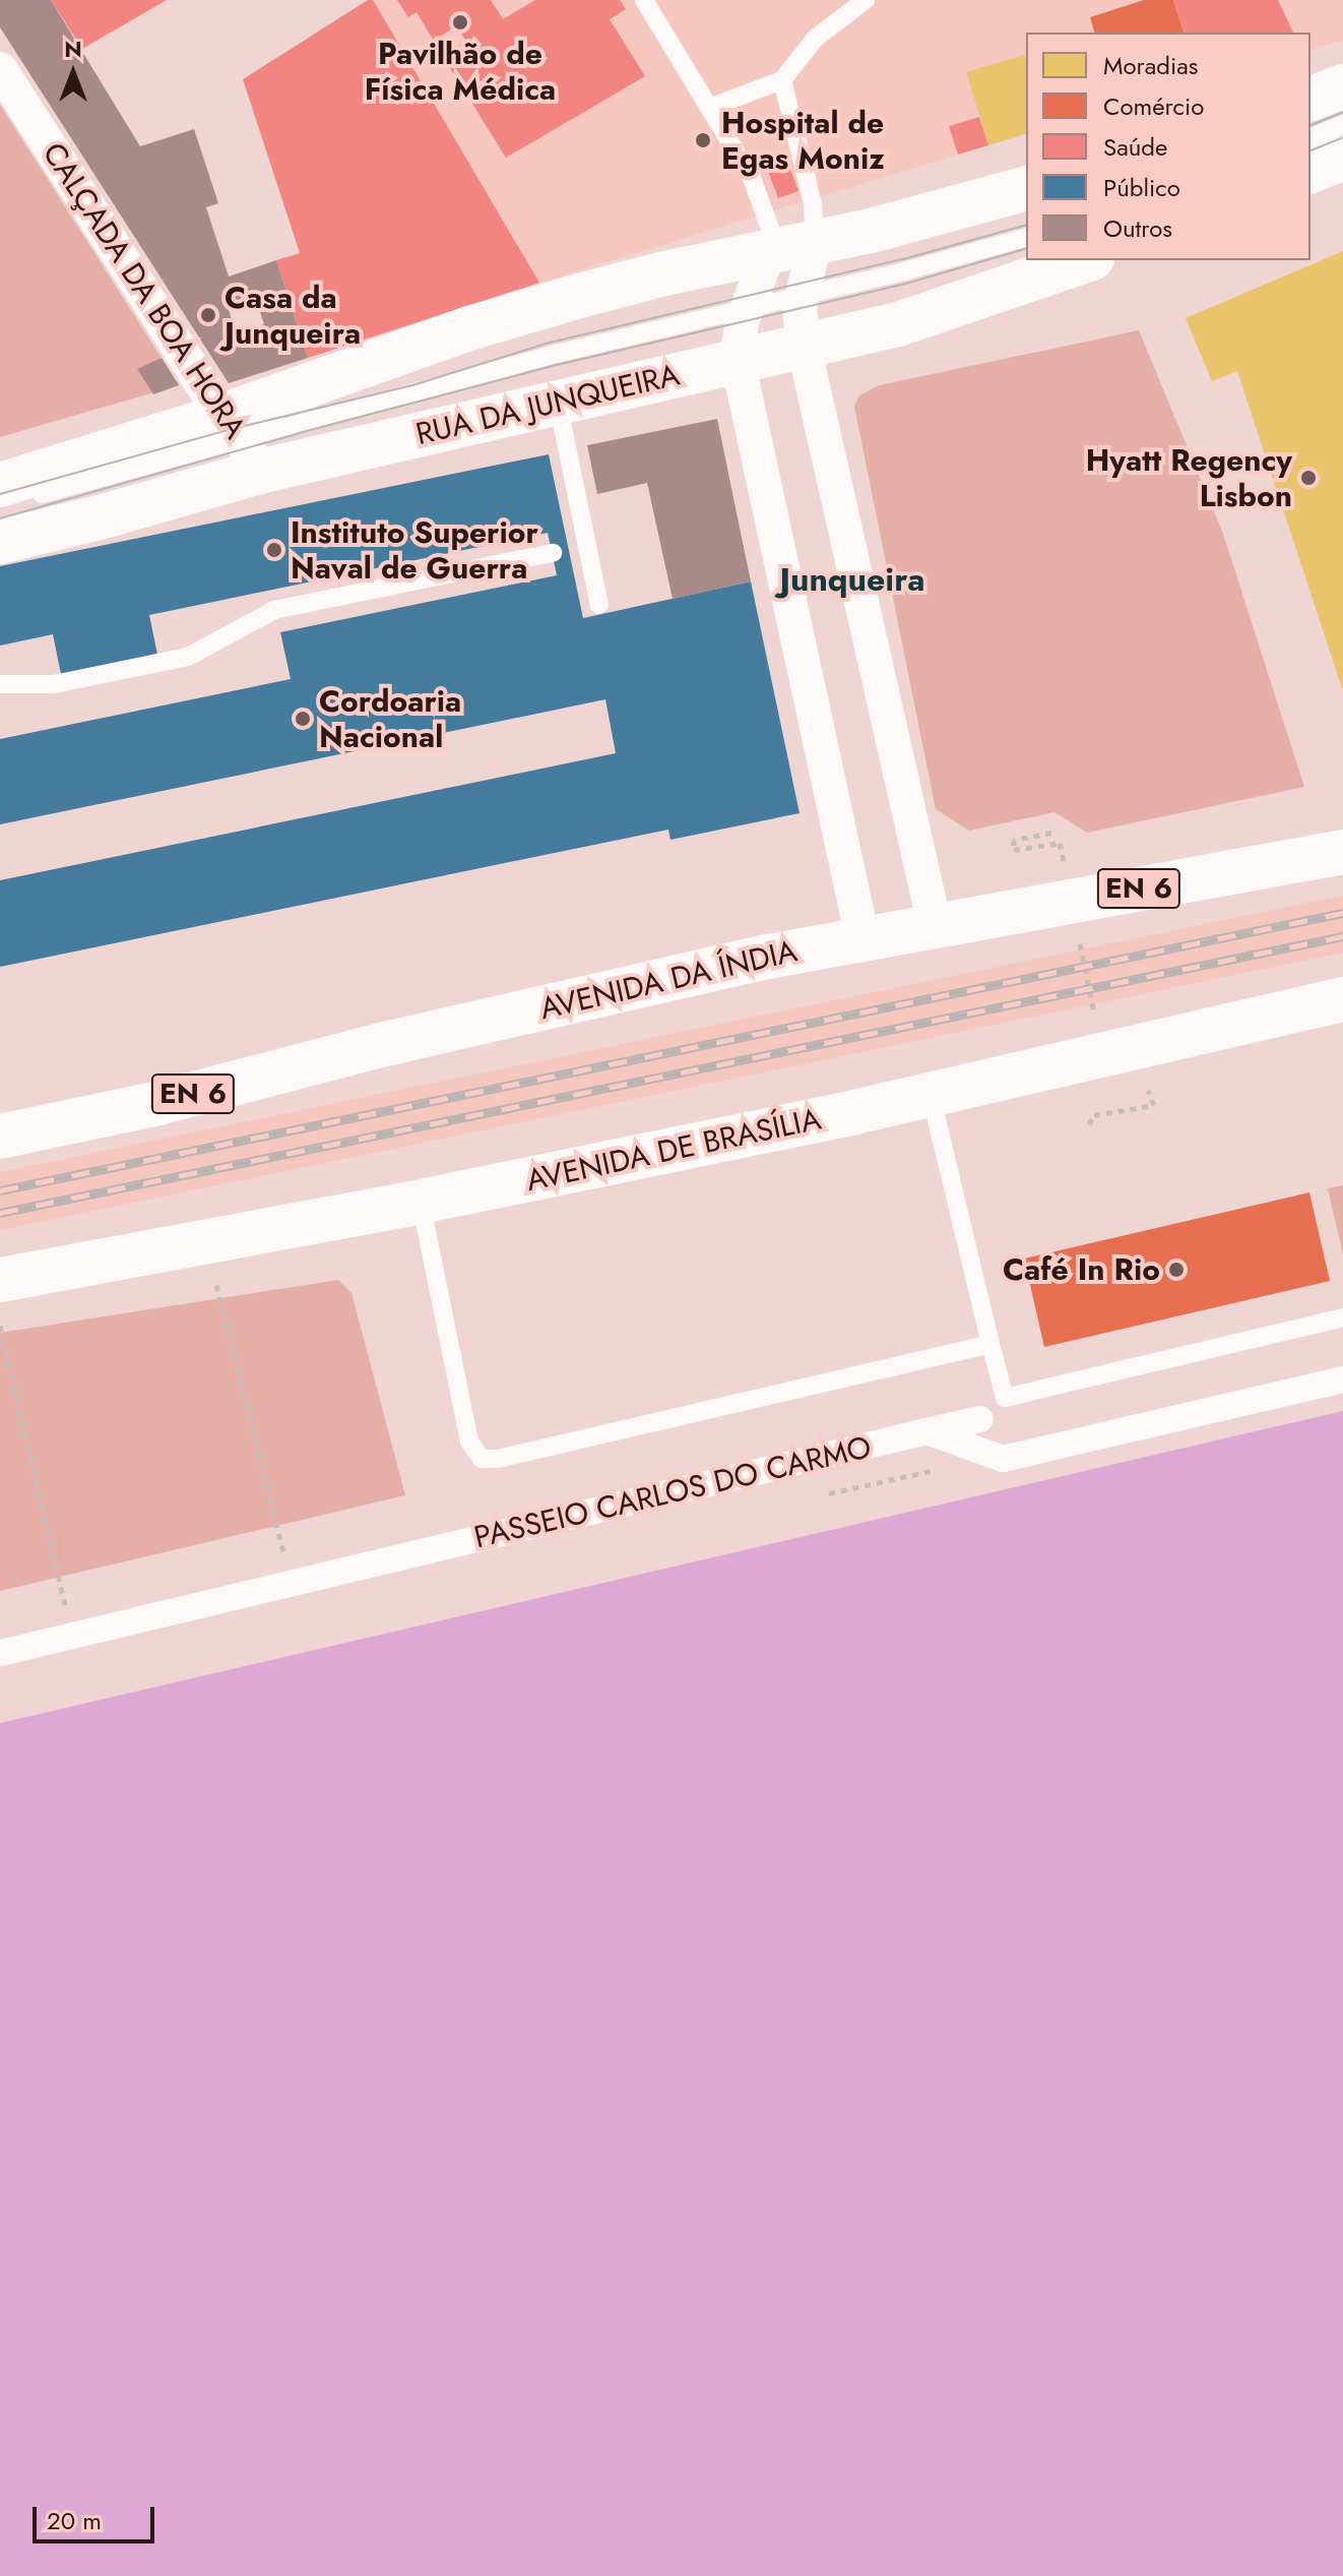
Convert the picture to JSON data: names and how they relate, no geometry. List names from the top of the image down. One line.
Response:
{"streets":{"main road":["RUA DA JUNQUEIRA","EN 6","AVENIDA DA ÍNDIA","AVENIDA DE BRASÍLIA"],"street":["CALÇADA DA BOA HORA","PASSEIO CARLOS DO CARMO"]},"crossings":[["CALÇADA DA BOA HORA","RUA DA JUNQUEIRA"]],"districts":["Junqueira"],"places":["Pavilhão de Física Médica","Hospital de Egas Moniz","Casa da Junqueira","Hyatt Regency Lisbon","Instituto Superior Naval de Guerra","Cordoaria Nacional","Café In Rio"],"legend":["Moradias","Comércio","Saúde","Público","Outros"],"scale_bar":"20 m","north":"top"}
